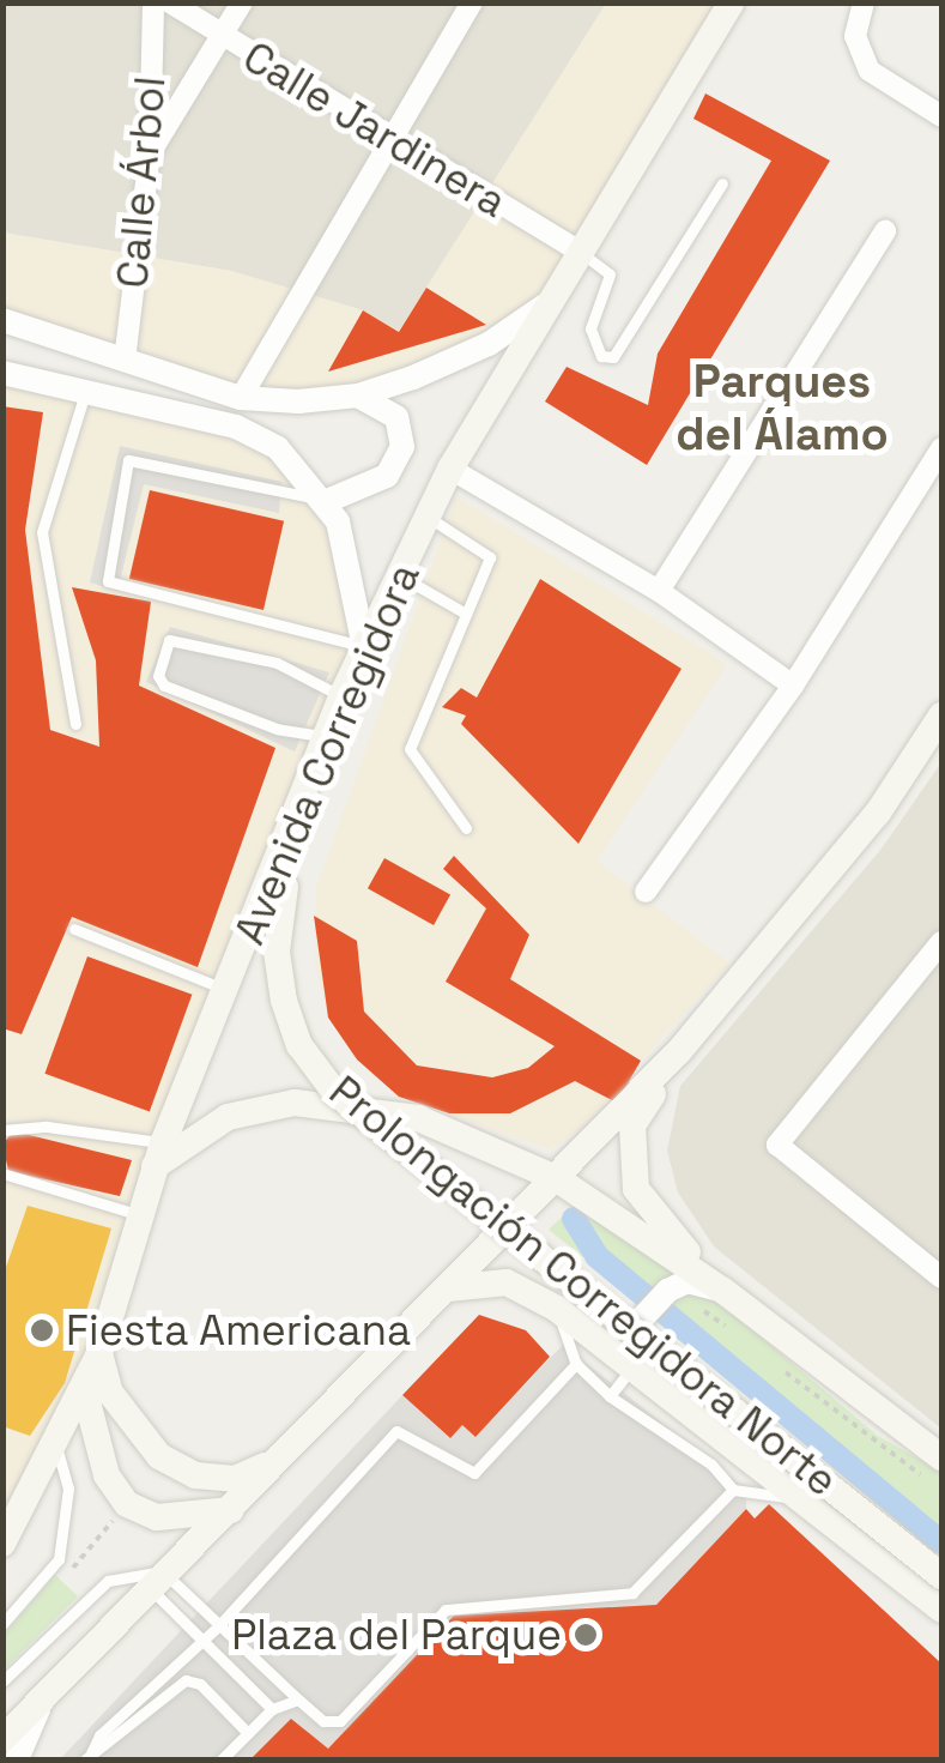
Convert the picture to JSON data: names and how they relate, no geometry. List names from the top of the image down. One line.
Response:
{"streets":{"main road":["Avenida Corregidora","Prolongación Corregidora Norte"],"street":["Calle Jardinera","Calle Árbol"]},"crossings":[["Calle Jardinera","Avenida Corregidora"],["Avenida Corregidora","Prolongación Corregidora Norte"]],"districts":["Parques del Álamo"],"places":["Fiesta Americana","Plaza del Parque"]}
